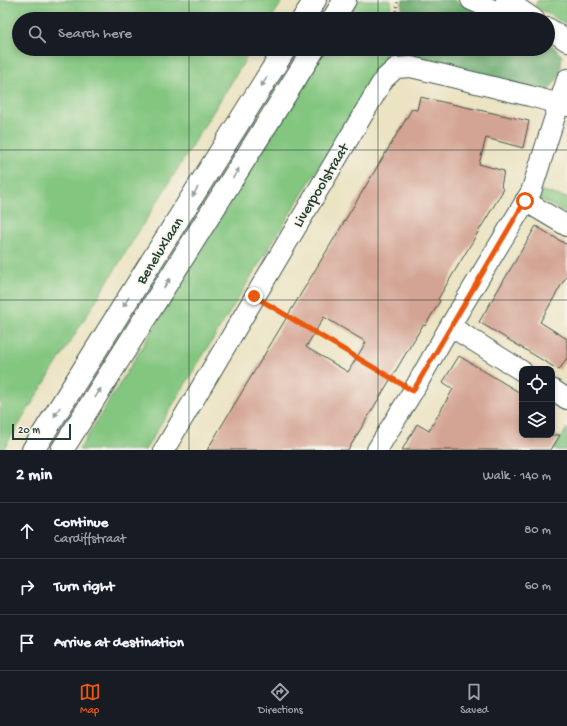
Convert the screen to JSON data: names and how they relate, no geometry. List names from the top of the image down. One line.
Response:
{"streets":{"street":["Liverpoolstraat","Beneluxlaan"]},"scale_bar":"20 m","page":{"search":"Search here","scale":"20 m","heading":["2 min","Walk · 140 m"],"list":[["Continue","Cardiffstraat","80 m"],["Turn right","60 m"],"Arrive at destination"],"nav":["Map","Directions","Saved"]}}
